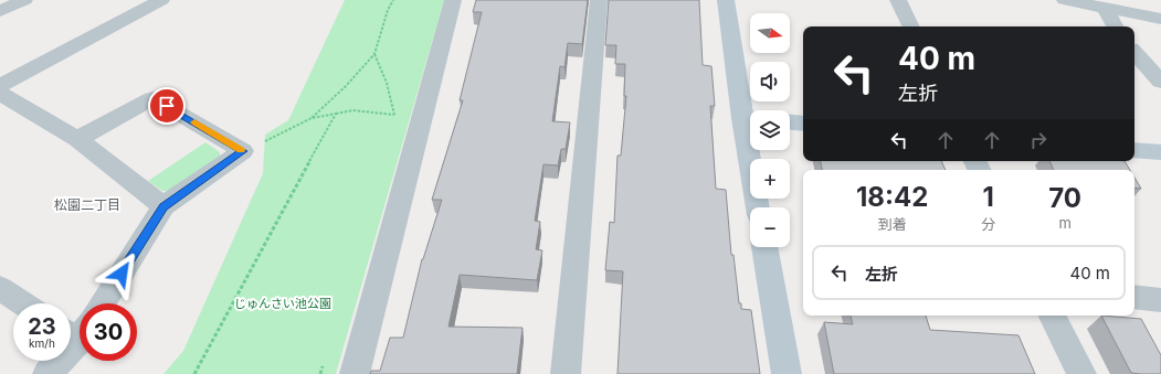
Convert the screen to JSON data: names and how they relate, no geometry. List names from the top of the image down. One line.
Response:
{"districts":["松園二丁目"],"parks":["じゅんさい池公園"],"north":"right","page":{"map_buttons":["+","−"],"turn":["40 m","左折"],"eta":["18:42","到着","1","分","70","m"],"list":[{"name":"左折","value":"40 m"}],"speed":"23 km/h","limit":"30"}}
